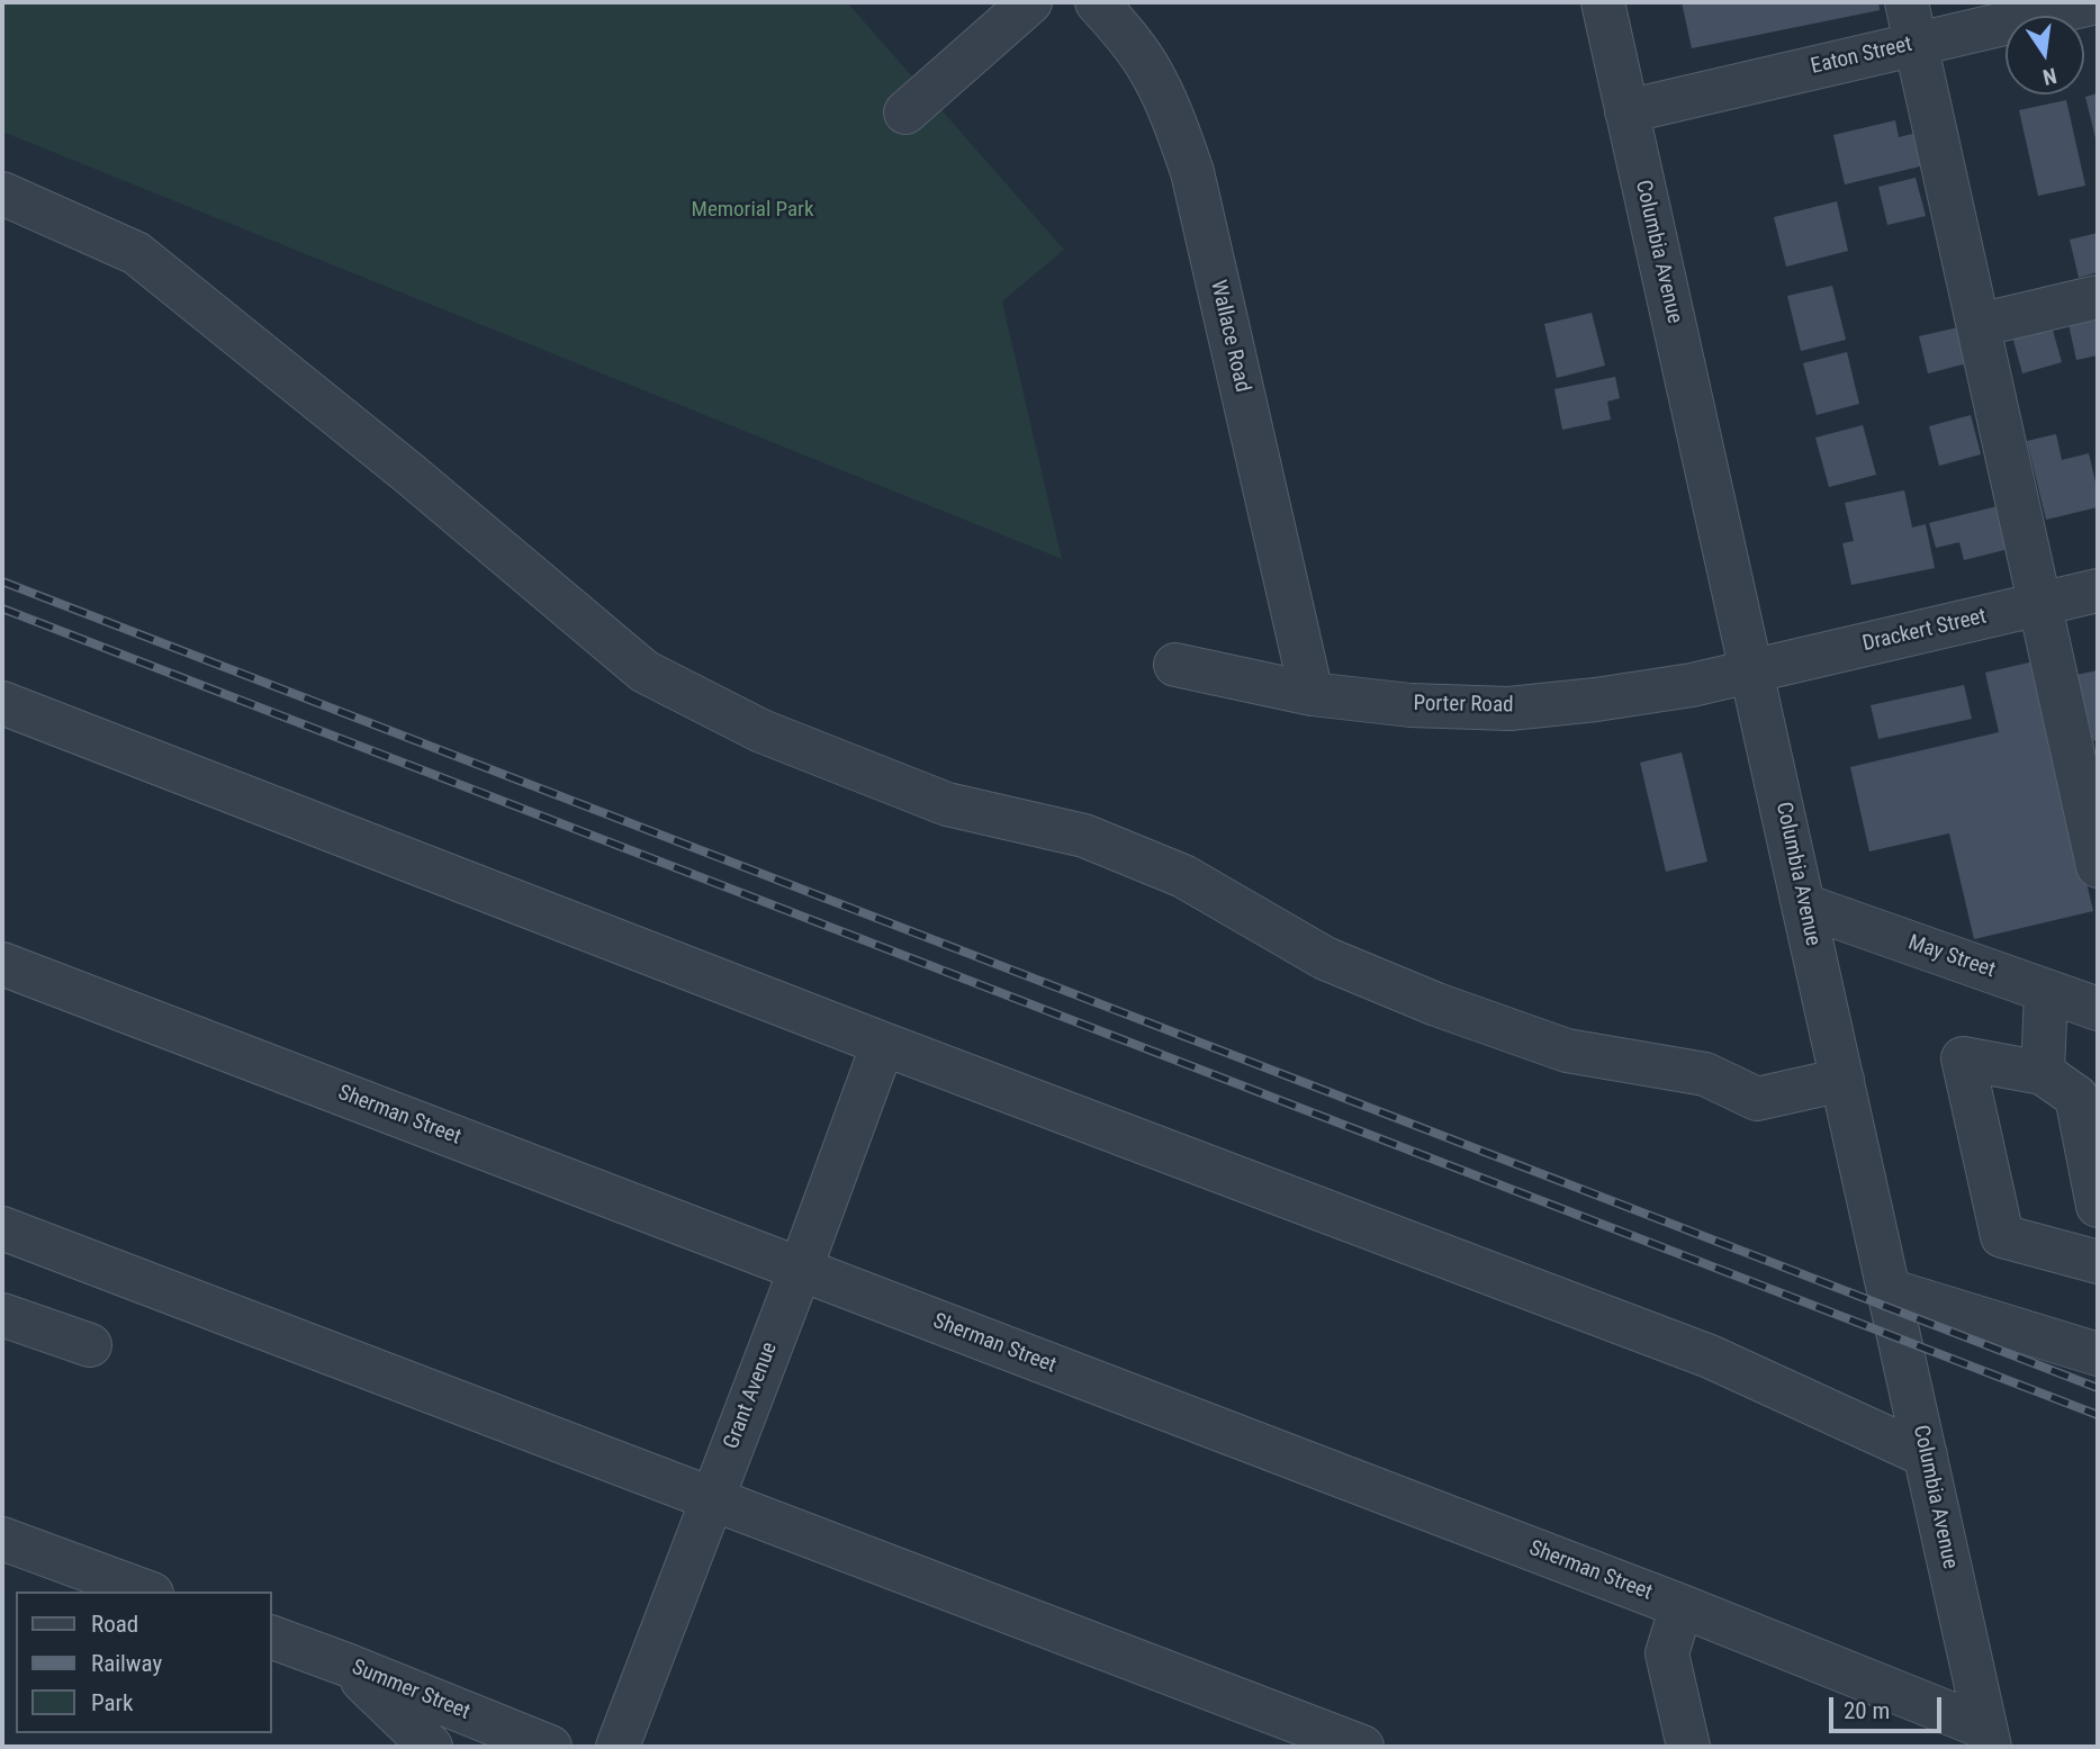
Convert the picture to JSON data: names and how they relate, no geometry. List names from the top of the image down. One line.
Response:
{"streets":{"street":["Eaton Street","Columbia Avenue","Wallace Road","Drackert Street","Porter Road","May Street","Sherman Street","Grant Avenue","Summer Street"]},"crossings":[["Eaton Street","Columbia Avenue"],["Columbia Avenue","Drackert Street"],["Columbia Avenue","Porter Road"],["Columbia Avenue","May Street"],["Columbia Avenue","Sherman Street"],["Wallace Road","Porter Road"],["Drackert Street","Porter Road"],["Sherman Street","Grant Avenue"]],"parks":["Memorial Park"],"legend":["Road","Railway","Park"],"scale_bar":"20 m","north":"bottom"}
